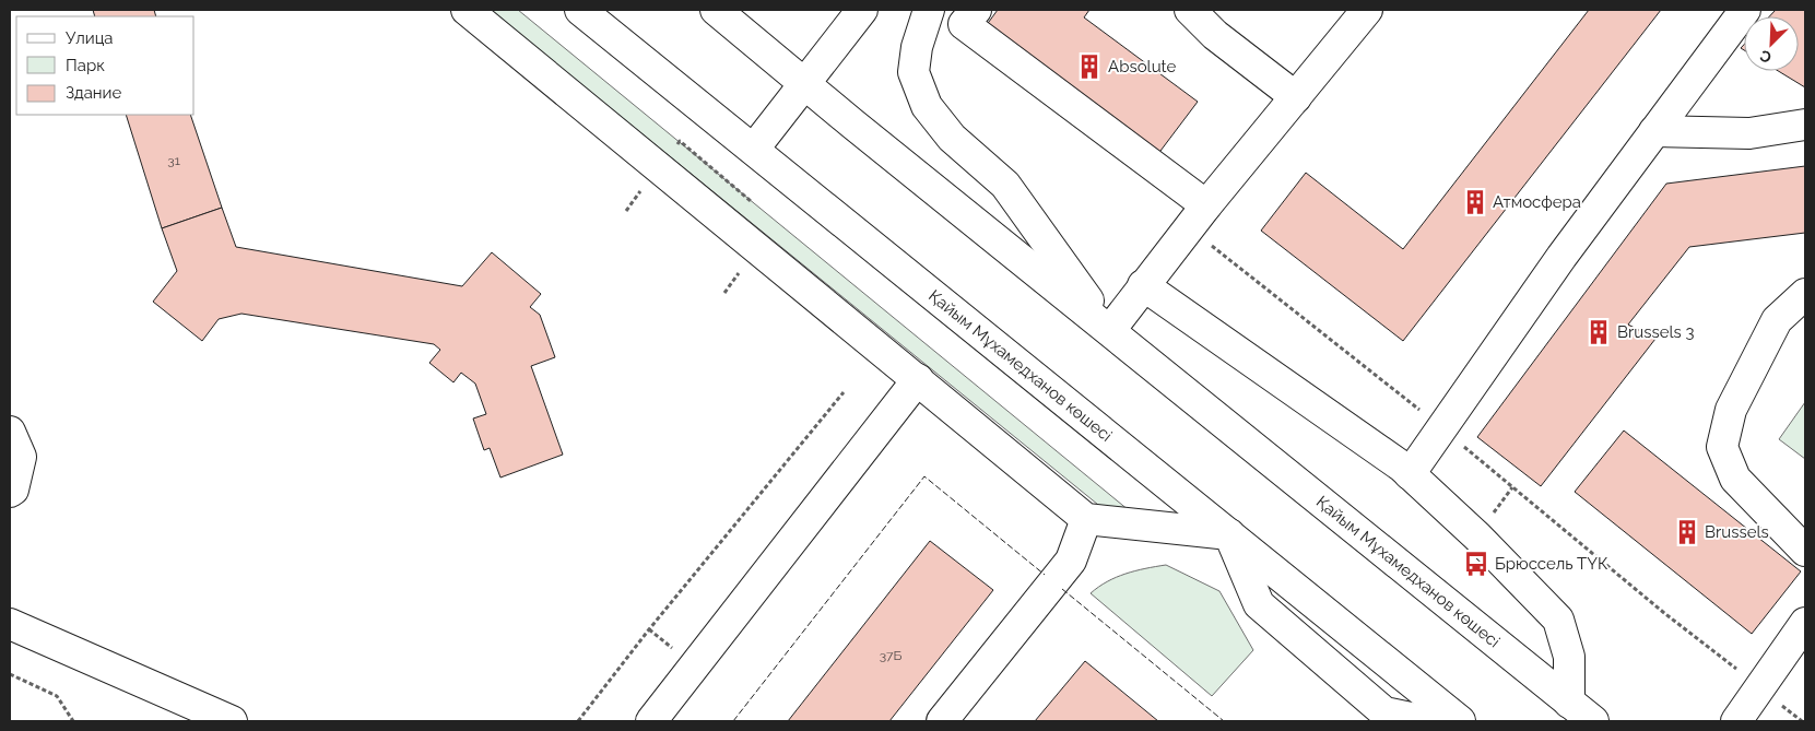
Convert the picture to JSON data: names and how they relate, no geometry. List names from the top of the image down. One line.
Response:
{"streets":{"main road":["Қайым Мұхамедханов көшесі"]},"places":{"building":["Absolute","Атмосфера","Brussels 3","Brussels"],"bus stop":["Брюссель ТҮК"]},"house_numbers":["31","37Б"],"legend":["Улица","Парк","Здание"],"north":"bottom left"}
